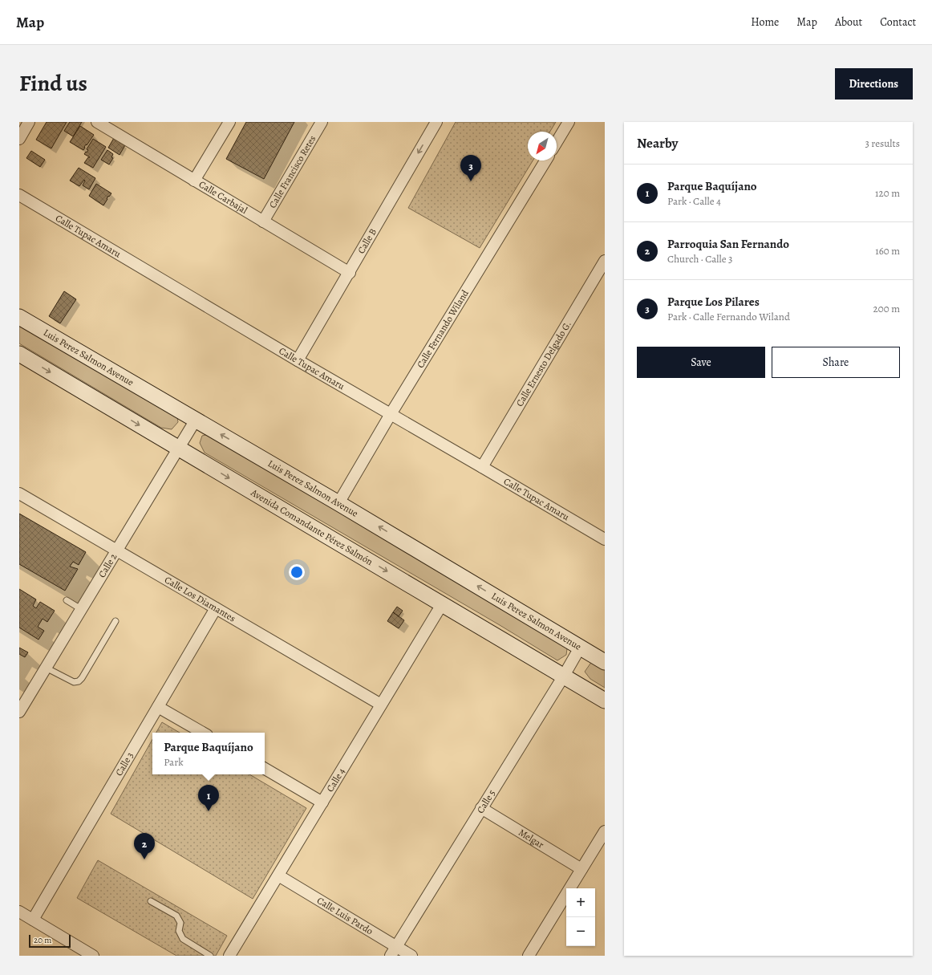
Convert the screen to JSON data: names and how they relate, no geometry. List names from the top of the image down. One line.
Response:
{"streets":{"main road":["Luis Perez Salmon Avenue","Avenida Comandante Pérez Salmón"],"street":["Calle Francisco Retes","Calle Carbajal","Calle Tupac Amaru","Calle B","Calle Fernando Wiland","Calle Ernesto Delgado G.","Calle 2","Calle Los Diamantes","Calle 3","Calle 4","Calle 5","Melgar","Calle Luis Pardo"]},"crossings":[["Calle Francisco Retes","Calle Carbajal"],["Calle Carbajal","Calle B"],["Calle Tupac Amaru","Calle B"],["Calle Tupac Amaru","Calle Fernando Wiland"],["Calle Tupac Amaru","Calle Ernesto Delgado G."],["Calle Fernando Wiland","Luis Perez Salmon Avenue"],["Luis Perez Salmon Avenue","Calle 2"],["Luis Perez Salmon Avenue","Calle 5"],["Avenida Comandante Pérez Salmón","Calle 2"],["Avenida Comandante Pérez Salmón","Calle 4"],["Avenida Comandante Pérez Salmón","Calle 5"],["Calle 2","Calle Los Diamantes"],["Calle Los Diamantes","Calle 3"],["Calle Los Diamantes","Calle 4"],["Calle 4","Calle Luis Pardo"],["Calle 5","Melgar"],["Calle 5","Calle Luis Pardo"]],"one_way":["Calle B","Luis Perez Salmon Avenue","Avenida Comandante Pérez Salmón"],"scale_bar":"20 m","north":"bottom left","page":{"header":"Map","nav":["Home","Map","About","Contact"],"title":"Find us","buttons":["Directions",["Save","Share"]],"heading":["Nearby","3 results"],"pins":["3","1","2"],"list":[{"mark":"1","name":"Parque Baquíjano","note":"Park · Calle 4","value":"120 m"},{"mark":"2","name":"Parroquia San Fernando","note":"Church · Calle 3","value":"160 m"},{"mark":"3","name":"Parque Los Pilares","note":"Park · Calle Fernando Wiland","value":"200 m"}],"popup":["Parque Baquíjano","Park"],"map_buttons":["+","−"],"scale":"20 m"}}
